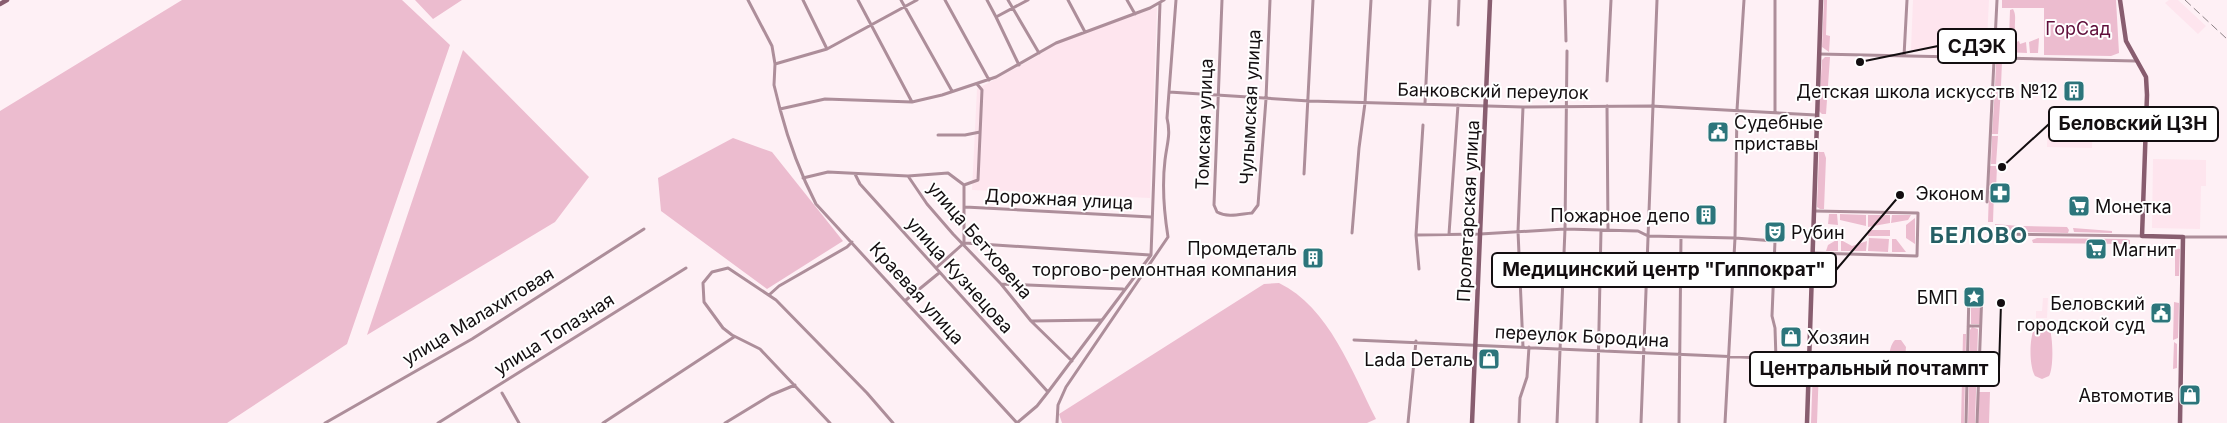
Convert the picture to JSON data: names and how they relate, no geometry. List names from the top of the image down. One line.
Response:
{"streets":{"street":["Банковский переулок","Чулымская улица","Томская улица","Дорожная улица","Пролетарская улица","улица Бетховена","улица Кузнецова","Краевая улица","улица Малахитовая","улица Топазная","переулок Бородина"]},"crossings":[["Банковский переулок","Чулымская улица"],["Банковский переулок","Томская улица"],["Банковский переулок","Пролетарская улица"],["Чулымская улица","Томская улица"],["Пролетарская улица","переулок Бородина"]],"districts":["БЕЛОВО"],"parks":["ГорСад"],"places":{"other":["СДЭК","Беловский ЦЗН","Медицинский центр \"Гиппократ\"","Центральный почтампт"],"building":["Детская школа искусств №12","Пожарное депо","Промдеталь торгово-ремонтная компания"],"public building":["Судебные приставы","Беловский городской суд"],"pharmacy":["Эконом"],"supermarket":["Монетка","Магнит"],"theatre":["Рубин"],"place":["БМП"],"shop":["Хозяин","Lada Dеталь","Автомотив"]}}
